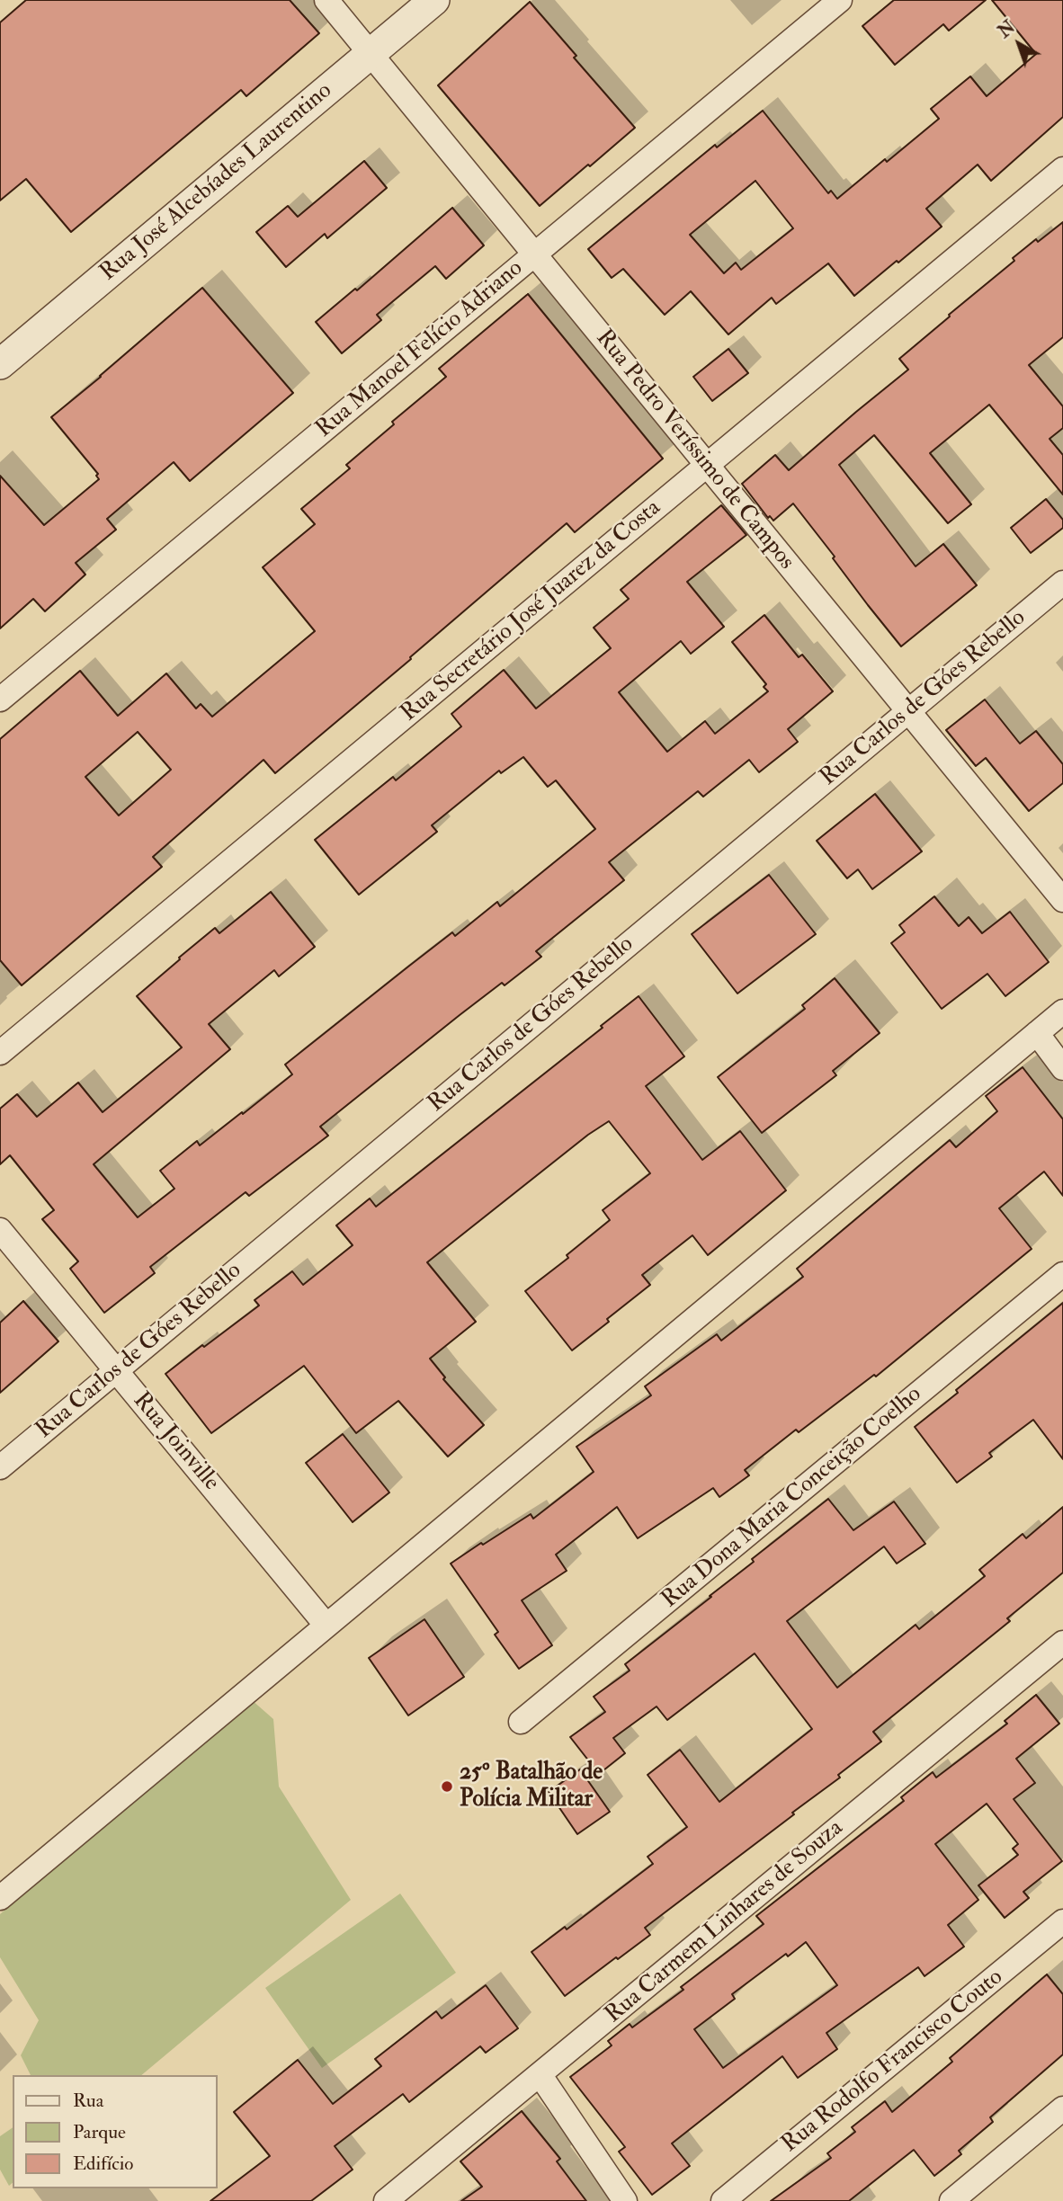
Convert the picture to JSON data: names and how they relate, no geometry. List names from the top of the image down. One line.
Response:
{"streets":{"street":["Rua José Alcebíades Laurentino","Rua Manoel Felício Adriano","Rua Pedro Veríssimo de Campos","Rua Secretário José Juarez da Costa","Rua Carlos de Góes Rebello","Rua Joinville","Rua Dona Maria Conceição Coelho","Rua Carmem Linhares de Souza","Rua Rodolfo Francisco Couto"]},"crossings":[["Rua José Alcebíades Laurentino","Rua Pedro Veríssimo de Campos"],["Rua Manoel Felício Adriano","Rua Pedro Veríssimo de Campos"],["Rua Pedro Veríssimo de Campos","Rua Secretário José Juarez da Costa"],["Rua Pedro Veríssimo de Campos","Rua Carlos de Góes Rebello"],["Rua Carlos de Góes Rebello","Rua Joinville"]],"places":["25º Batalhão de Polícia Militar"],"legend":["Rua","Parque","Edifício"],"north":"top left"}
